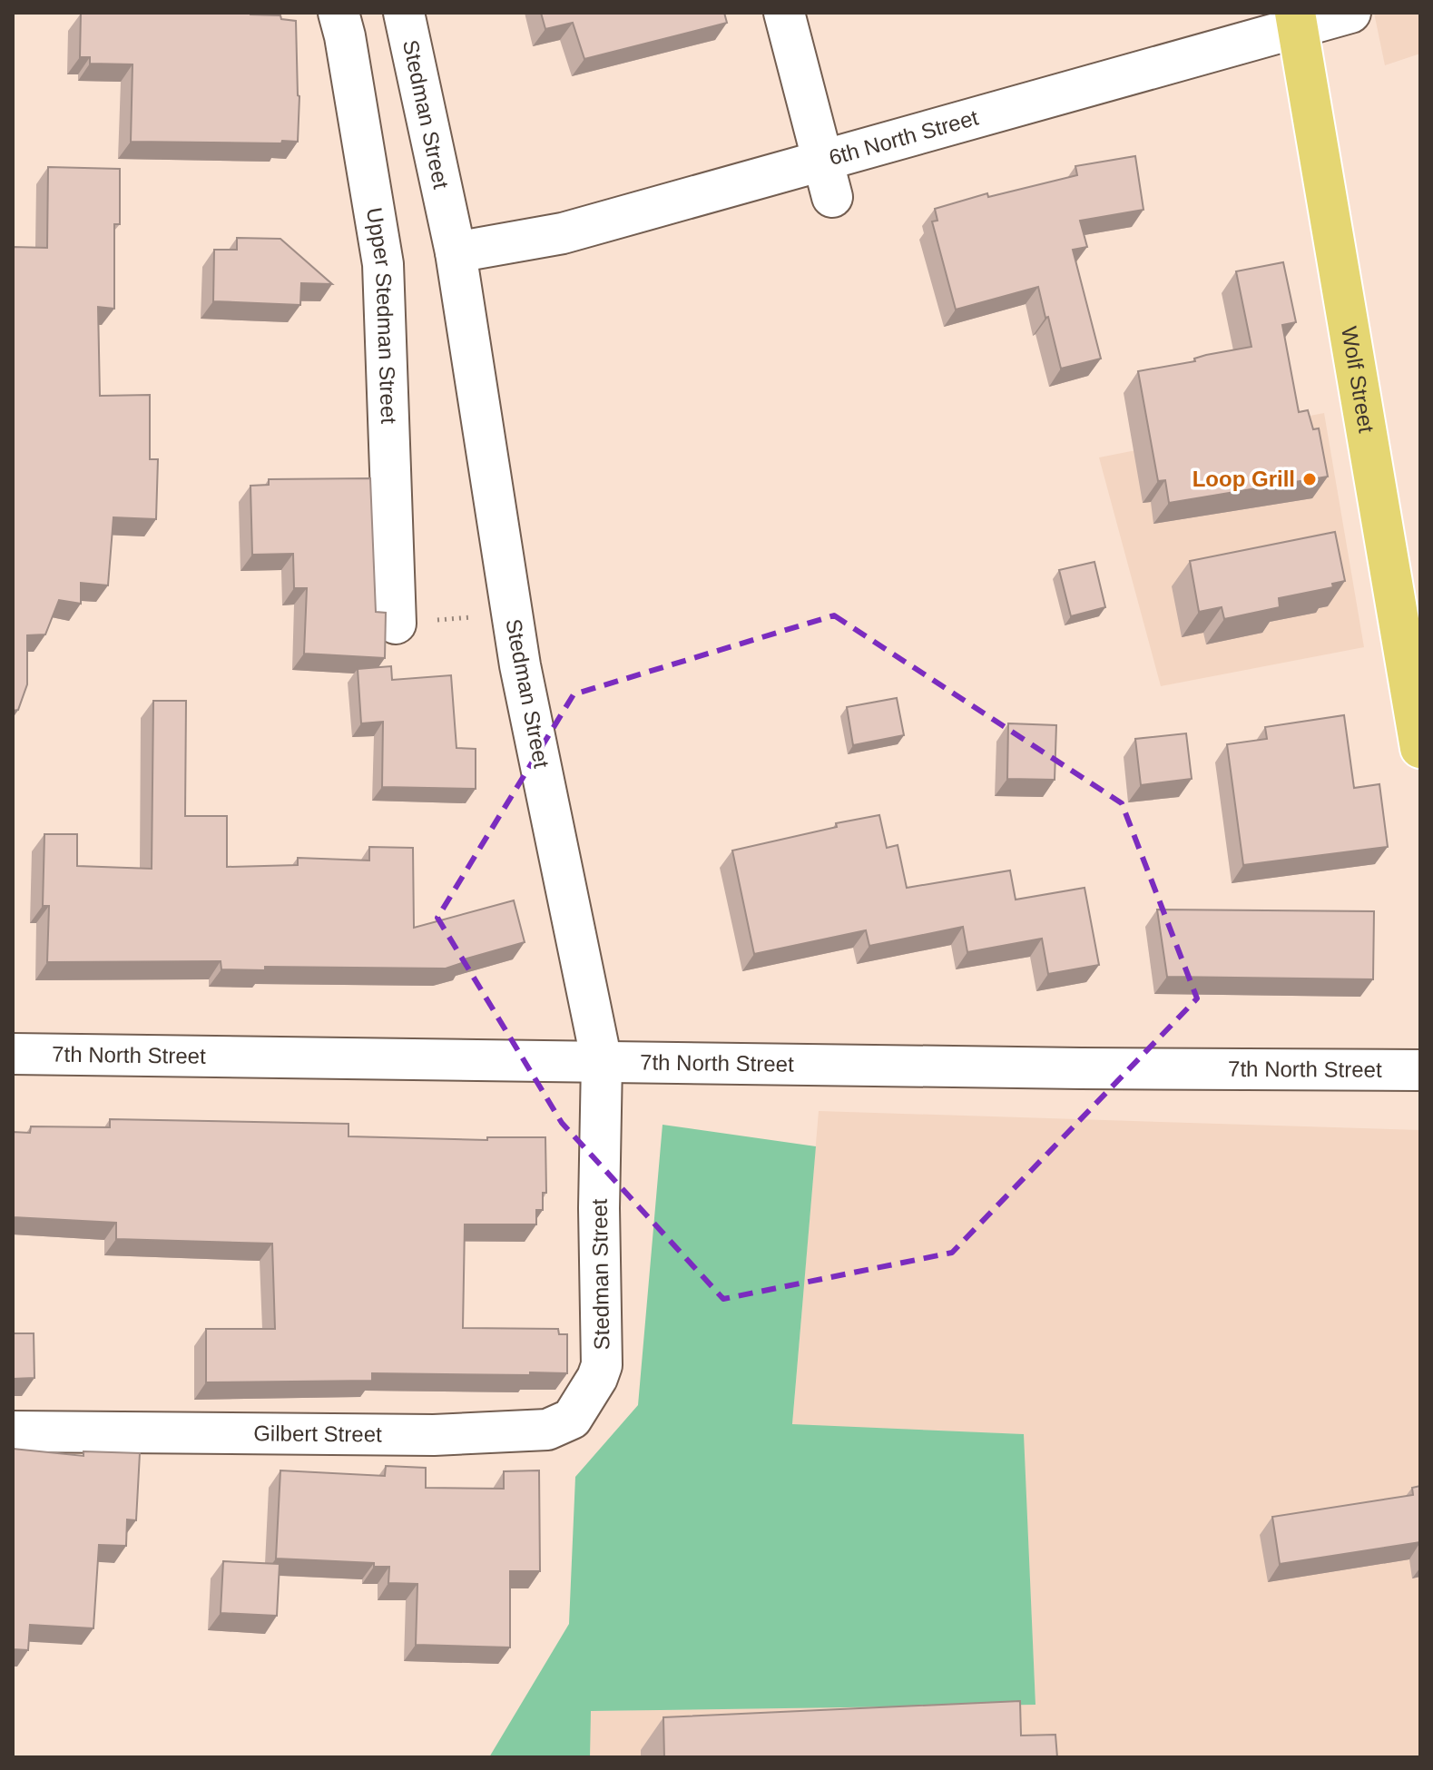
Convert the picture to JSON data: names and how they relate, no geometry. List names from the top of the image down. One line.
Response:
{"streets":{"main road":["Wolf Street"],"street":["Stedman Street","6th North Street","Upper Stedman Street","7th North Street","Gilbert Street"]},"crossings":[["Stedman Street","6th North Street"],["Stedman Street","7th North Street"],["Stedman Street","Gilbert Street"],["6th North Street","Wolf Street"]],"places":["Loop Grill"]}
